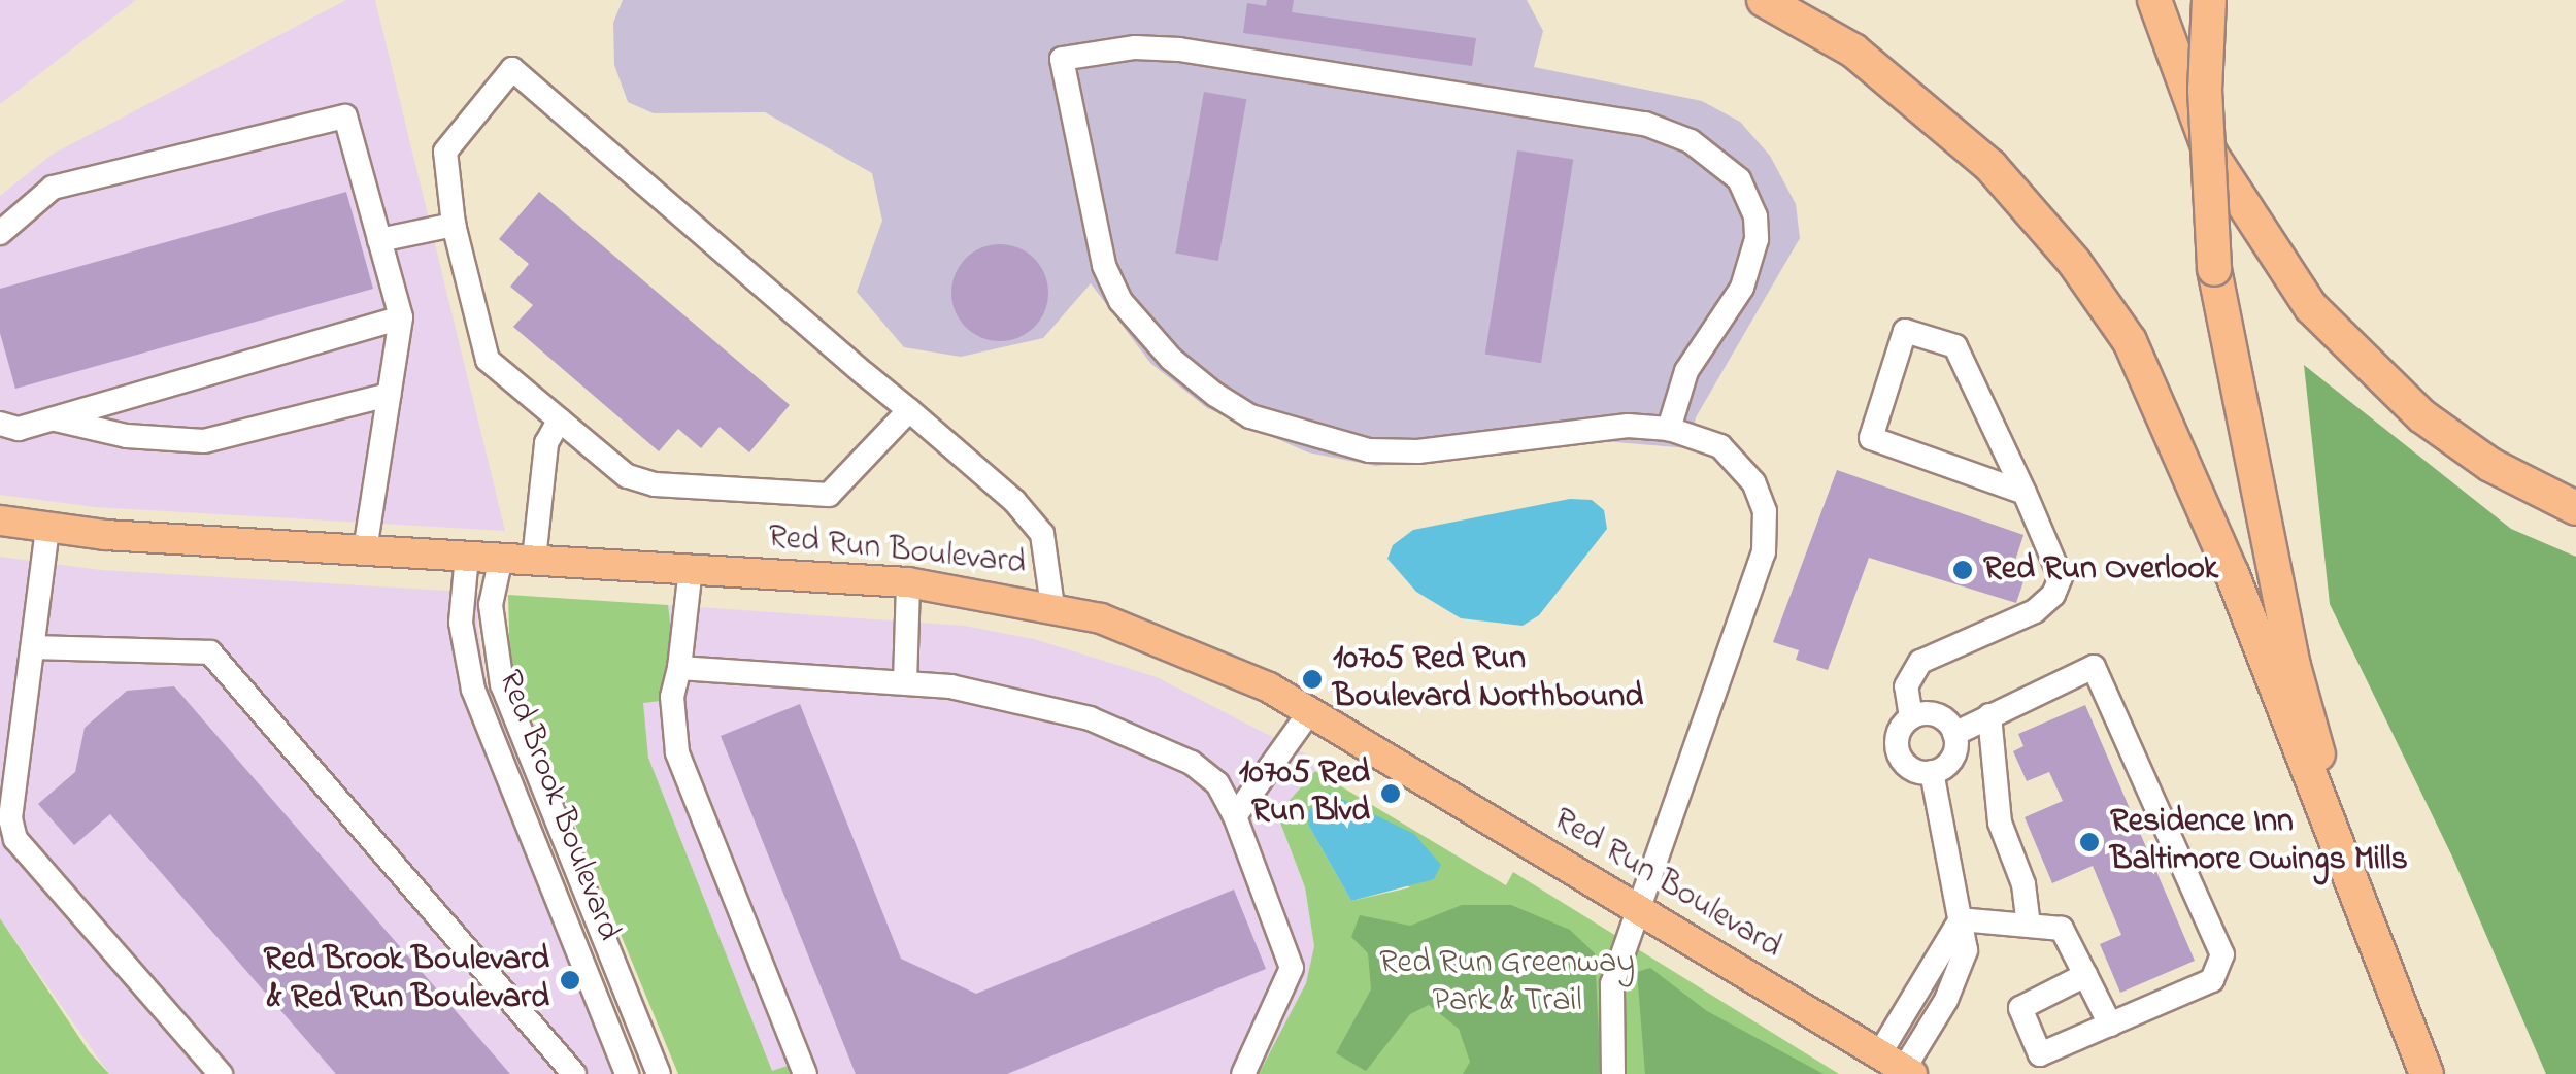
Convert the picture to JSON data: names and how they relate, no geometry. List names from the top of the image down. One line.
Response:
{"streets":{"main road":["Red Run Boulevard"],"street":["Red Brook Boulevard"]},"crossings":[["Red Run Boulevard","Red Brook Boulevard"]],"parks":["Red Run Greenway Park & Trail"],"places":["Red Run Overlook","10705 Red Run Boulevard Northbound","10705 Red Run Blvd","Residence Inn Baltimore Owings Mills","Red Brook Boulevard & Red Run Boulevard"]}
